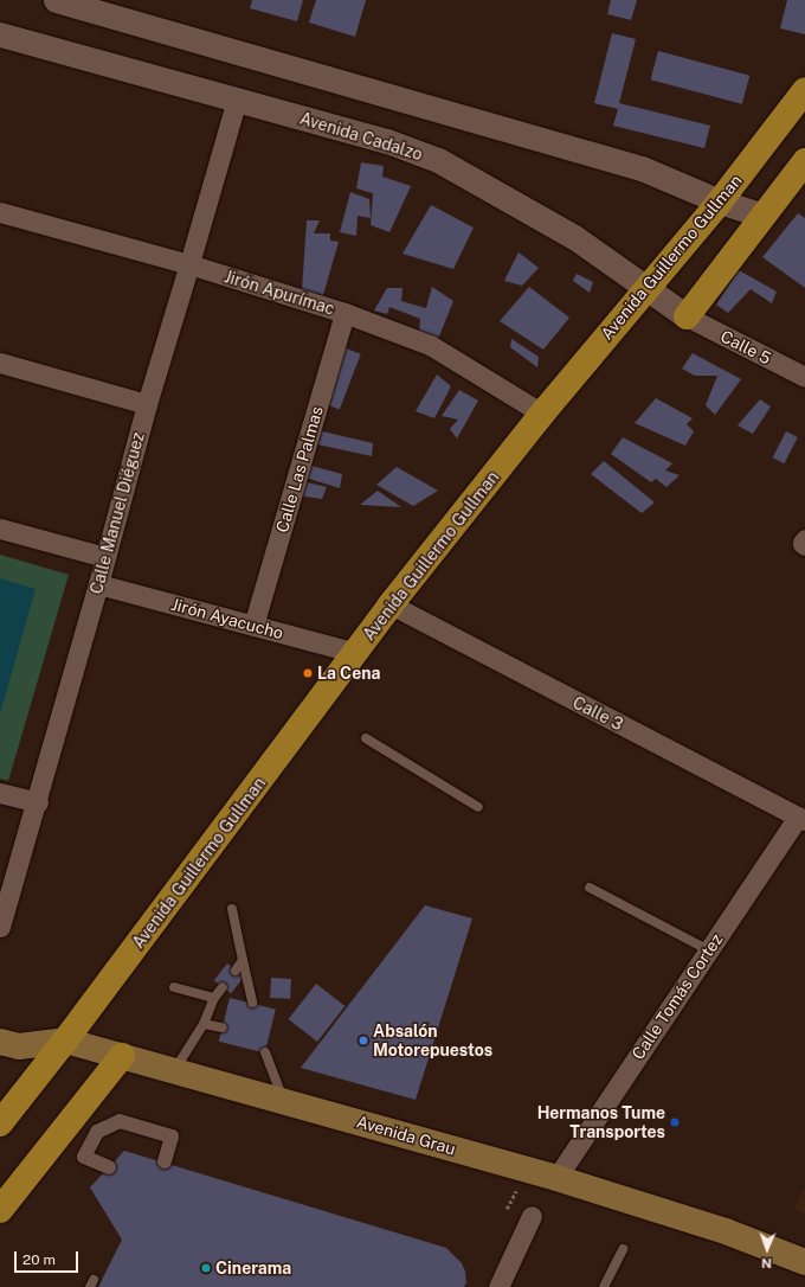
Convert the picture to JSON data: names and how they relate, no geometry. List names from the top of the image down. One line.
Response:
{"streets":{"main road":["Avenida Guillermo Gullman","Avenida Grau"],"street":["Avenida Cadalzo","Jirón Apurímac","Calle 5","Calle Las Palmas","Calle Manuel Diéguez","Jirón Ayacucho","Calle 3","Calle Tomás Cortez"]},"crossings":[["Avenida Cadalzo","Avenida Guillermo Gullman"],["Avenida Cadalzo","Calle 5"],["Avenida Cadalzo","Calle Manuel Diéguez"],["Avenida Guillermo Gullman","Jirón Apurímac"],["Avenida Guillermo Gullman","Jirón Ayacucho"],["Avenida Guillermo Gullman","Calle 3"],["Avenida Guillermo Gullman","Avenida Grau"],["Jirón Apurímac","Calle Las Palmas"],["Jirón Apurímac","Calle Manuel Diéguez"],["Calle Las Palmas","Jirón Ayacucho"],["Calle Manuel Diéguez","Jirón Ayacucho"],["Calle 3","Calle Tomás Cortez"],["Calle Tomás Cortez","Avenida Grau"]],"places":["La Cena","Absalón Motorepuestos","Hermanos Tume Transportes","Cinerama"],"scale_bar":"20 m","north":"bottom"}
